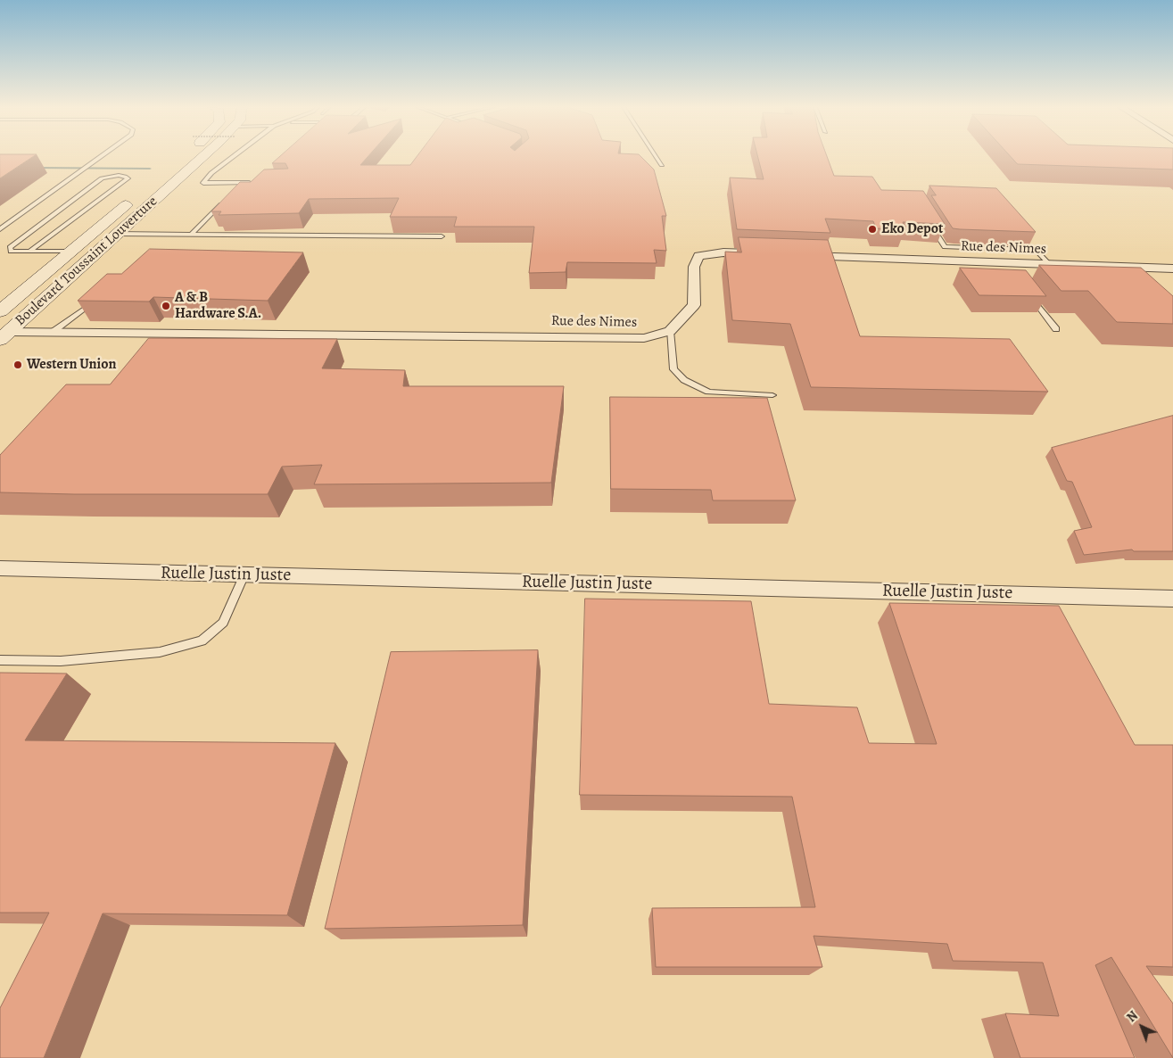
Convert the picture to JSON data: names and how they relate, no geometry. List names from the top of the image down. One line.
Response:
{"streets":{"main road":["Boulevard Toussaint Louverture"],"street":["Rue des Nimes","Ruelle Justin Juste"]},"crossings":[["Rue des Nimes","Boulevard Toussaint Louverture"]],"places":["Eko Depot","A & B Hardware S.A.","Western Union"],"north":"top left"}
